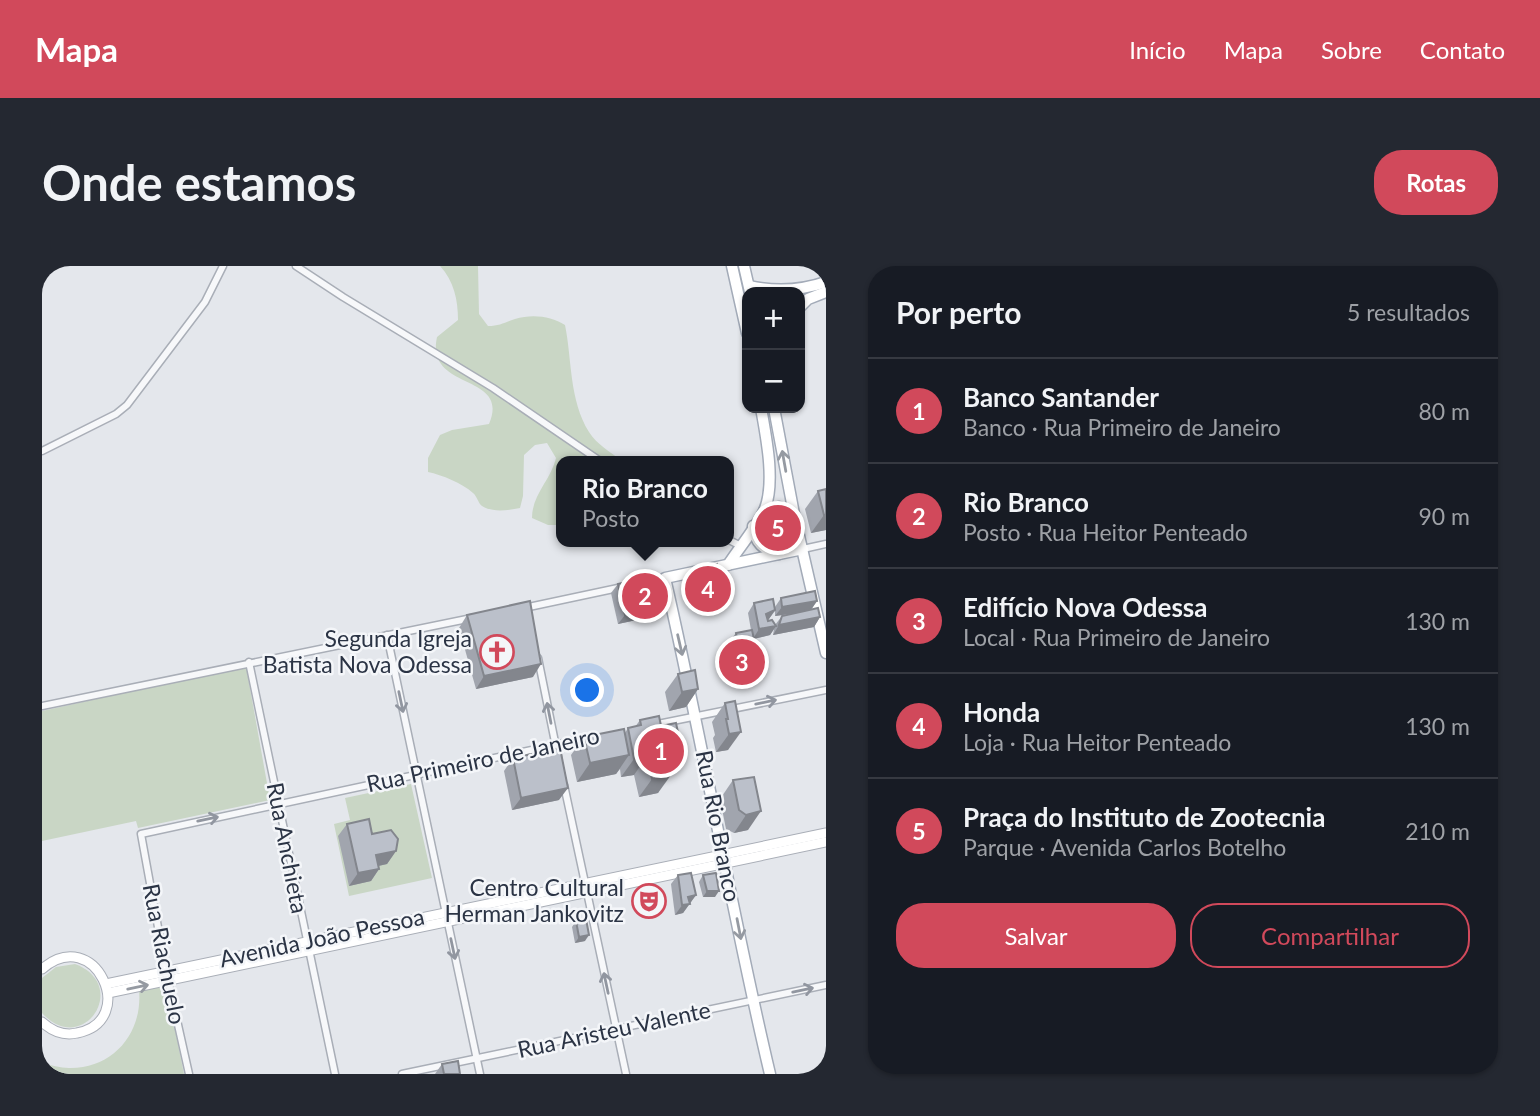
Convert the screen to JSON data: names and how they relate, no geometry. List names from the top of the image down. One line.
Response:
{"streets":{"main road":["Rua Rio Branco","Avenida João Pessoa"],"street":["Rua Primeiro de Janeiro","Rua Anchieta","Rua Riachuelo","Rua Aristeu Valente"]},"crossings":[["Rua Primeiro de Janeiro","Rua Anchieta"],["Rua Primeiro de Janeiro","Rua Riachuelo"],["Rua Rio Branco","Avenida João Pessoa"],["Rua Rio Branco","Rua Aristeu Valente"],["Rua Anchieta","Avenida João Pessoa"],["Avenida João Pessoa","Rua Riachuelo"]],"one_way":["Rua Rio Branco"],"places":{"church":["Segunda Igreja Batista Nova Odessa"],"theatre":["Centro Cultural Herman Jankovitz"]},"page":{"header":"Mapa","nav":["Início","Mapa","Sobre","Contato"],"buttons":["Rotas",["Salvar","Compartilhar"]],"title":"Onde estamos","heading":["Por perto","5 resultados"],"map_buttons":["+","−"],"list":[{"mark":"1","name":"Banco Santander","note":"Banco · Rua Primeiro de Janeiro","value":"80 m"},{"mark":"2","name":"Rio Branco","note":"Posto · Rua Heitor Penteado","value":"90 m"},{"mark":"3","name":"Edifício Nova Odessa","note":"Local · Rua Primeiro de Janeiro","value":"130 m"},{"mark":"4","name":"Honda","note":"Loja · Rua Heitor Penteado","value":"130 m"},{"mark":"5","name":"Praça do Instituto de Zootecnia","note":"Parque · Avenida Carlos Botelho","value":"210 m"}],"popup":["Rio Branco","Posto"],"pins":["5","4","2","3","1"]}}
